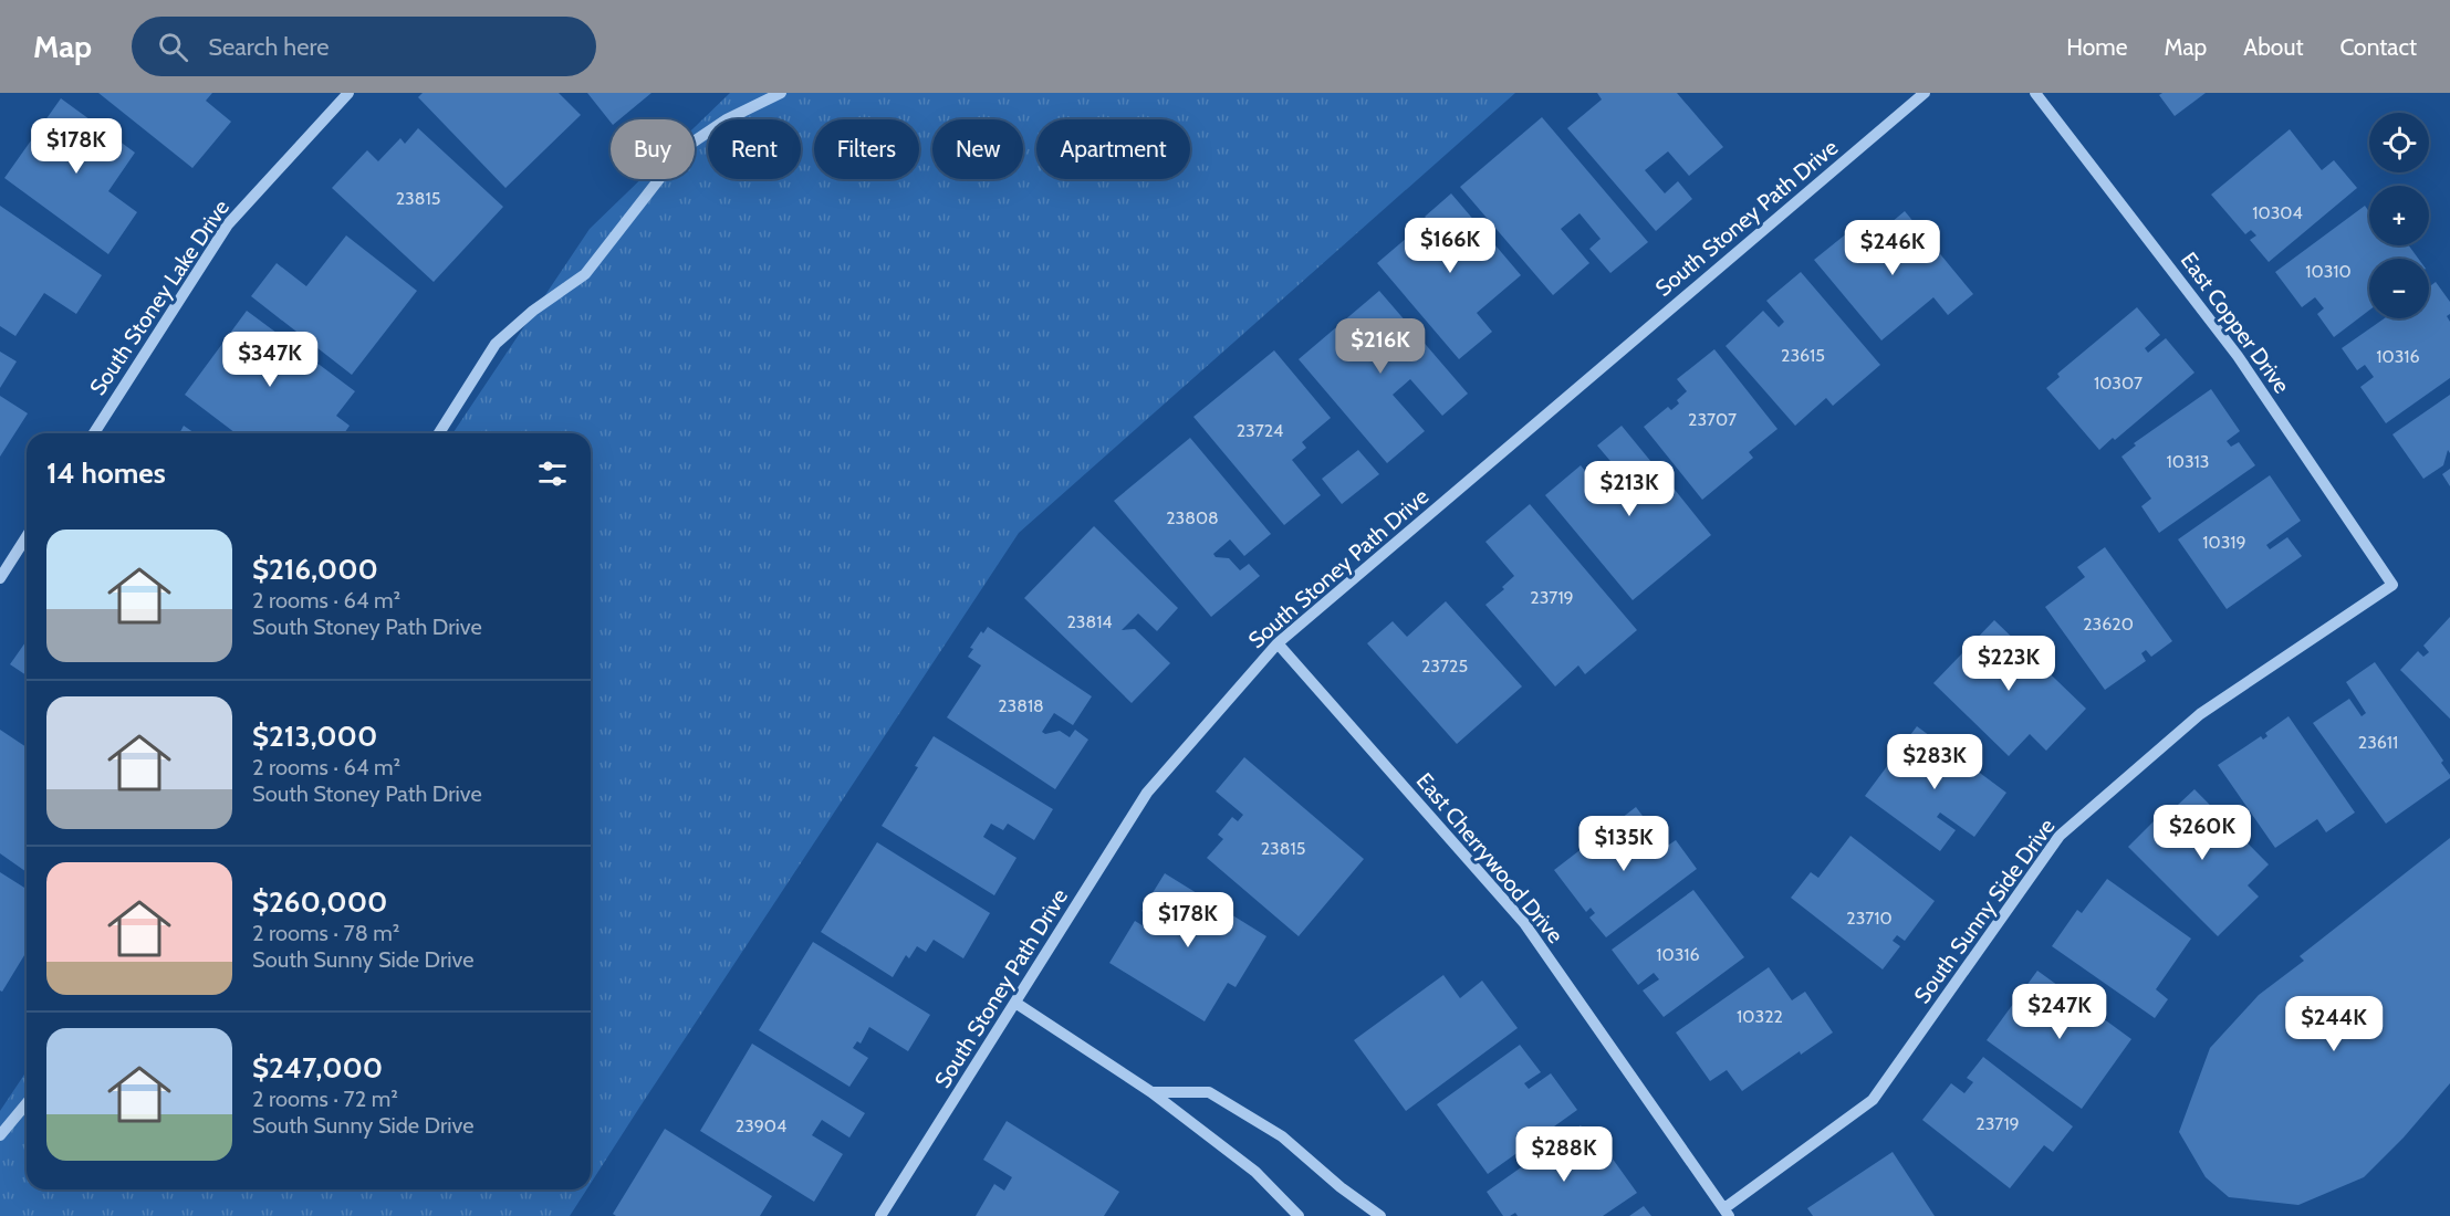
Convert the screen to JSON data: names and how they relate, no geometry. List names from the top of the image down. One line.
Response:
{"streets":{"street":["South Stoney Path Drive","South Stoney Lake Drive","East Copper Drive","East Cherrywood Drive","South Sunny Side Drive"]},"crossings":[["South Stoney Path Drive","East Cherrywood Drive"],["East Copper Drive","South Sunny Side Drive"],["East Cherrywood Drive","South Sunny Side Drive"]],"house_numbers":["23815","10304","10310","23615","10316","10307","23707","23724","10313","23808","10319","23719","23814","23620","23725","23818","23611","23815","23710","10316","10322","23719","23904"],"page":{"header":"Map","search":"Search here","nav":["Home","Map","About","Contact"],"map_buttons":["+","−"],"price":["$178K","$166K","$246K","$216K","$347K","$213K","$223K","$283K","$260K","$135K","$178K","$247K","$244K","$288K"],"chip":["Buy","Rent","Filters","New","Apartment"],"heading":"14 homes","list":[{"name":"$216,000","note":"2 rooms · 64 m² · South Stoney Path Drive"},{"name":"$213,000","note":"2 rooms · 64 m² · South Stoney Path Drive"},{"name":"$260,000","note":"2 rooms · 78 m² · South Sunny Side Drive"},{"name":"$247,000","note":"2 rooms · 72 m² · South Sunny Side Drive"}]}}
